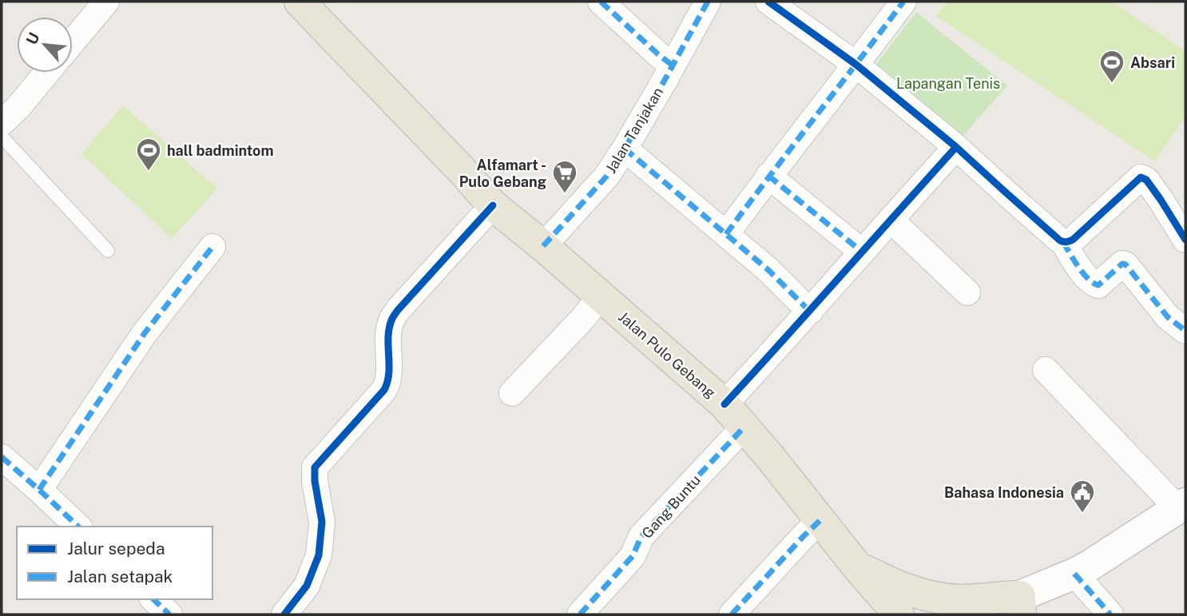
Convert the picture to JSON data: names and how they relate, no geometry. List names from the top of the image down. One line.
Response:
{"streets":{"main road":["Jalan Pulo Gebang"],"street":["Jalan Tanjakan","Gang Buntu"]},"crossings":[["Jalan Tanjakan","Jalan Pulo Gebang"],["Jalan Pulo Gebang","Gang Buntu"]],"parks":["Lapangan Tenis"],"places":{"sports":["Absari","hall badmintom"],"supermarket":["Alfamart - Pulo Gebang"],"public building":["Bahasa Indonesia"]},"legend":["Jalur sepeda","Jalan setapak"],"north":"top left"}
